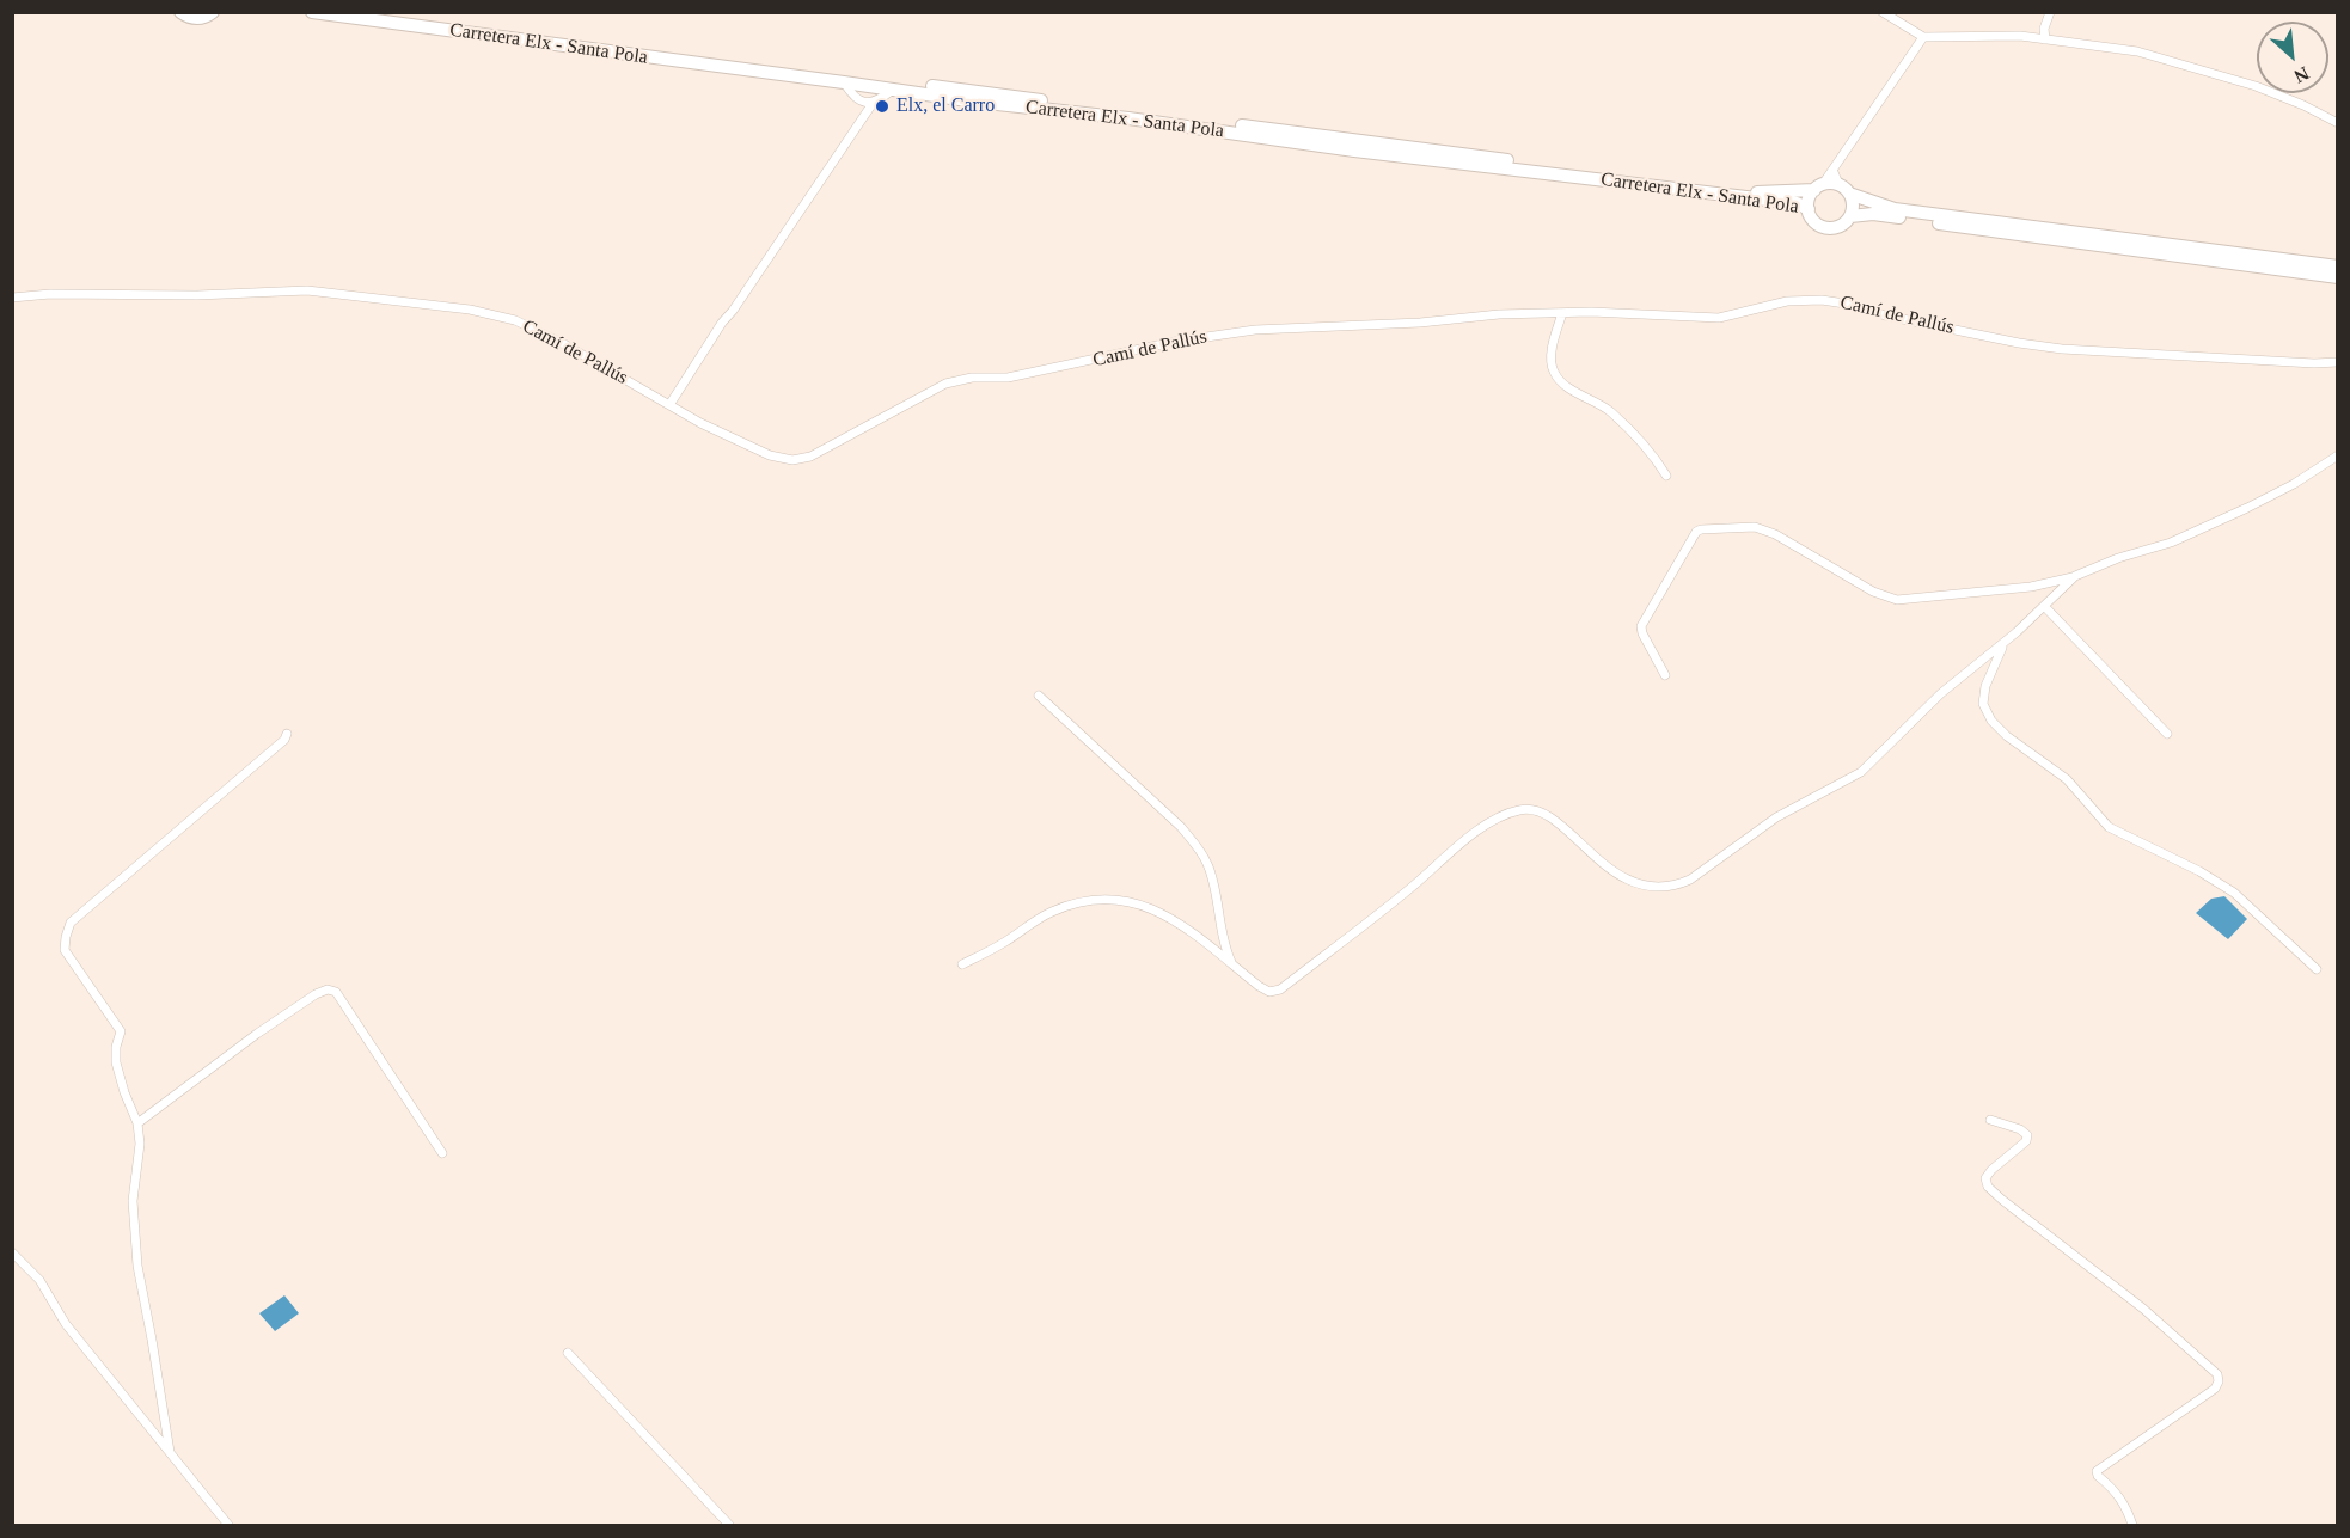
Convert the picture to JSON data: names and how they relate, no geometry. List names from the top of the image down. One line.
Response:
{"streets":{"main road":["Carretera Elx - Santa Pola"],"street":["Camí de Pallús"]},"places":["Elx, el Carro"],"north":"bottom right"}
